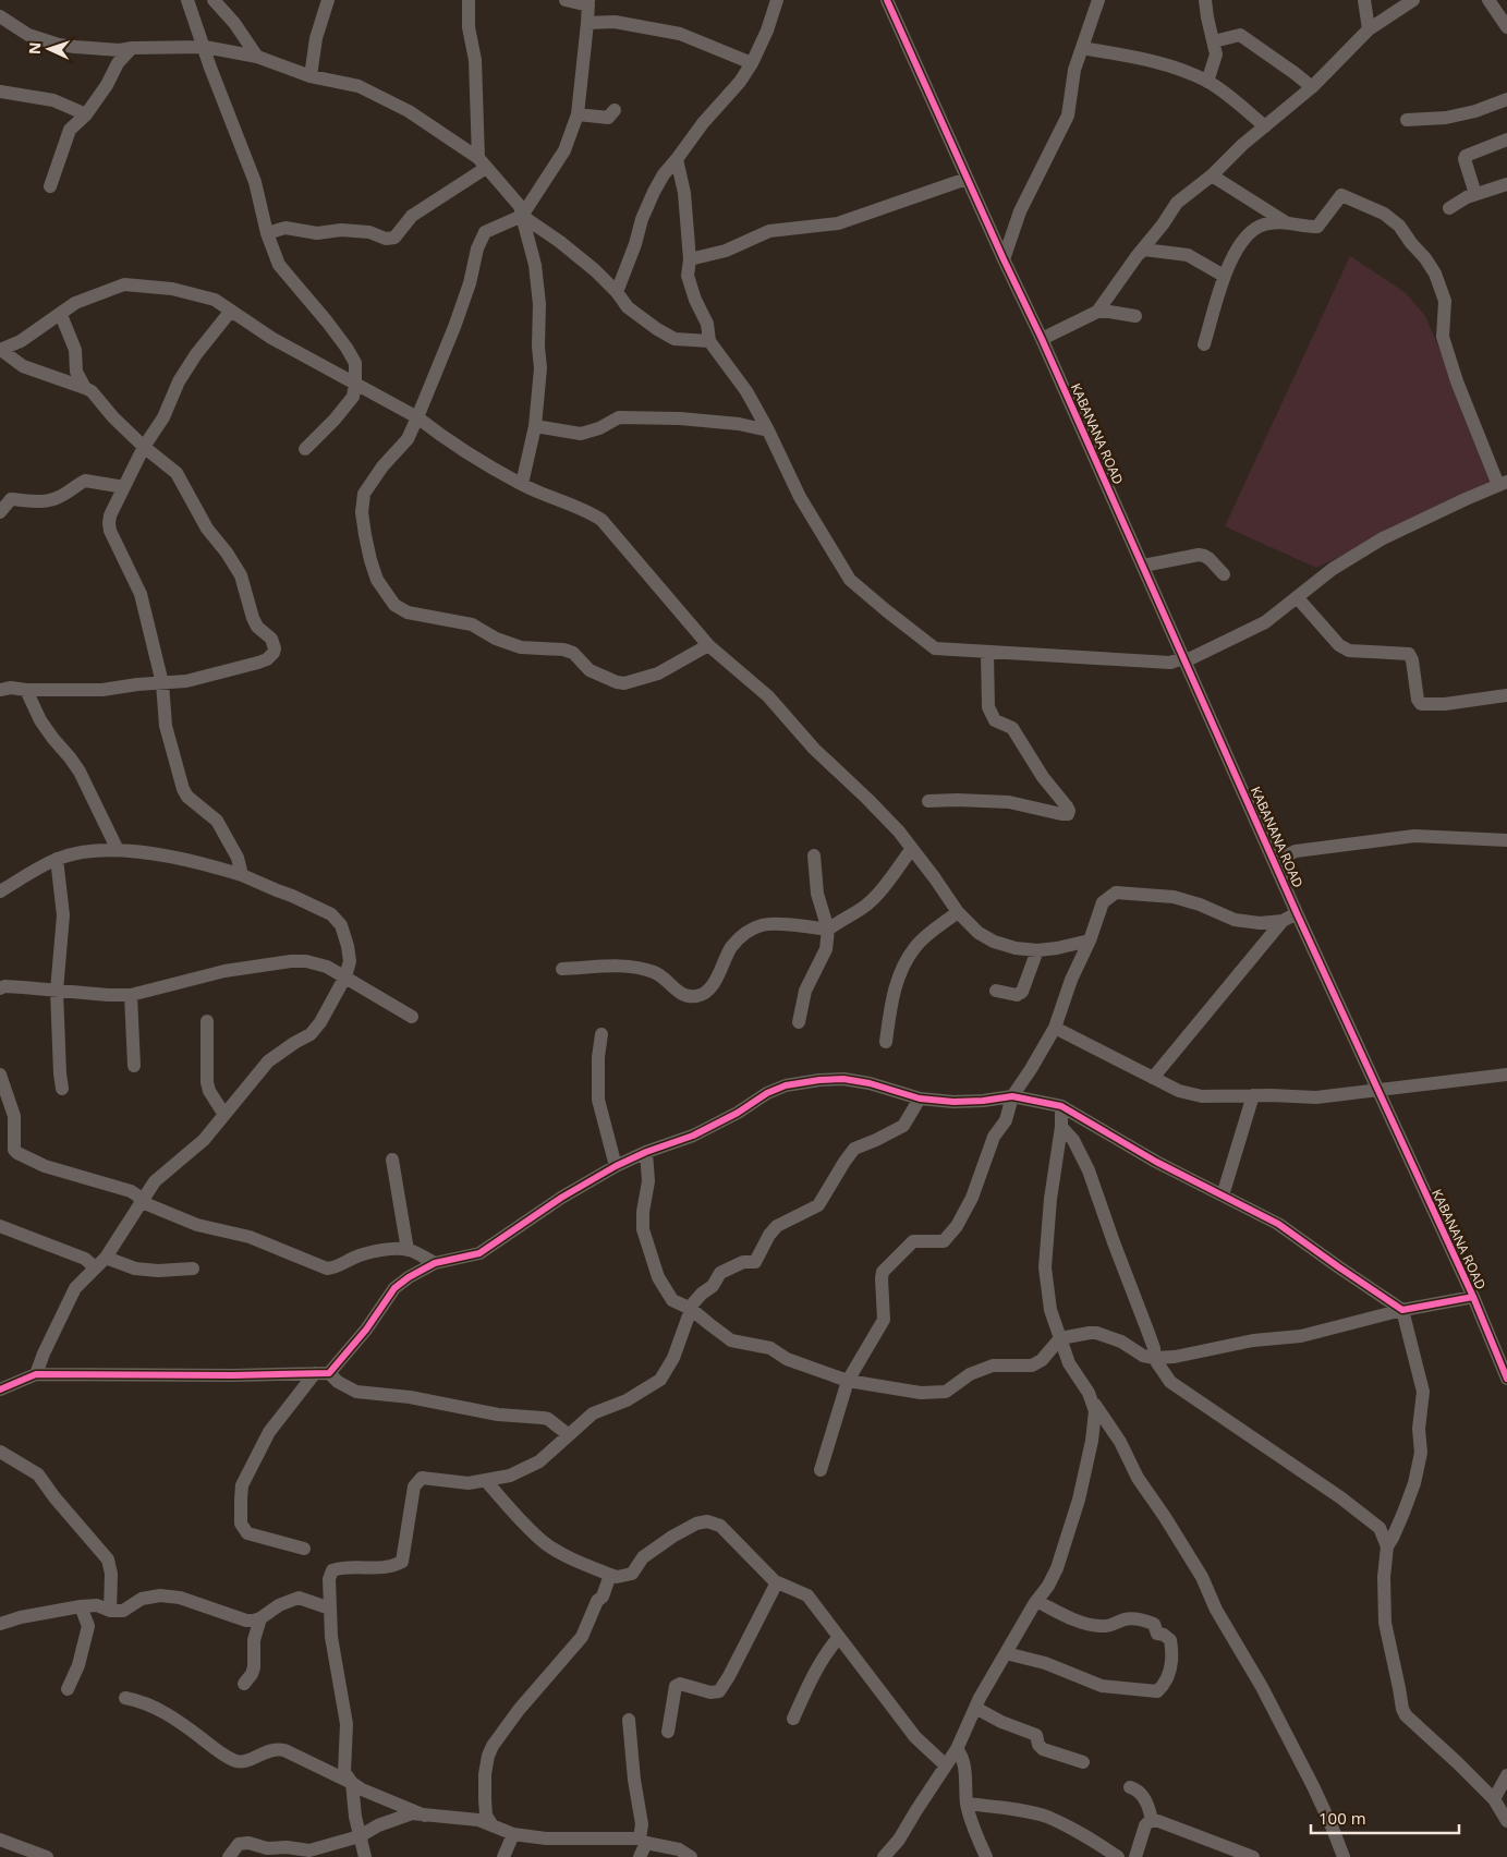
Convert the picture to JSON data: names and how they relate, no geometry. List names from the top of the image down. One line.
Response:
{"streets":{"street":["KABANANA ROAD"]},"scale_bar":"100 m","north":"left"}
